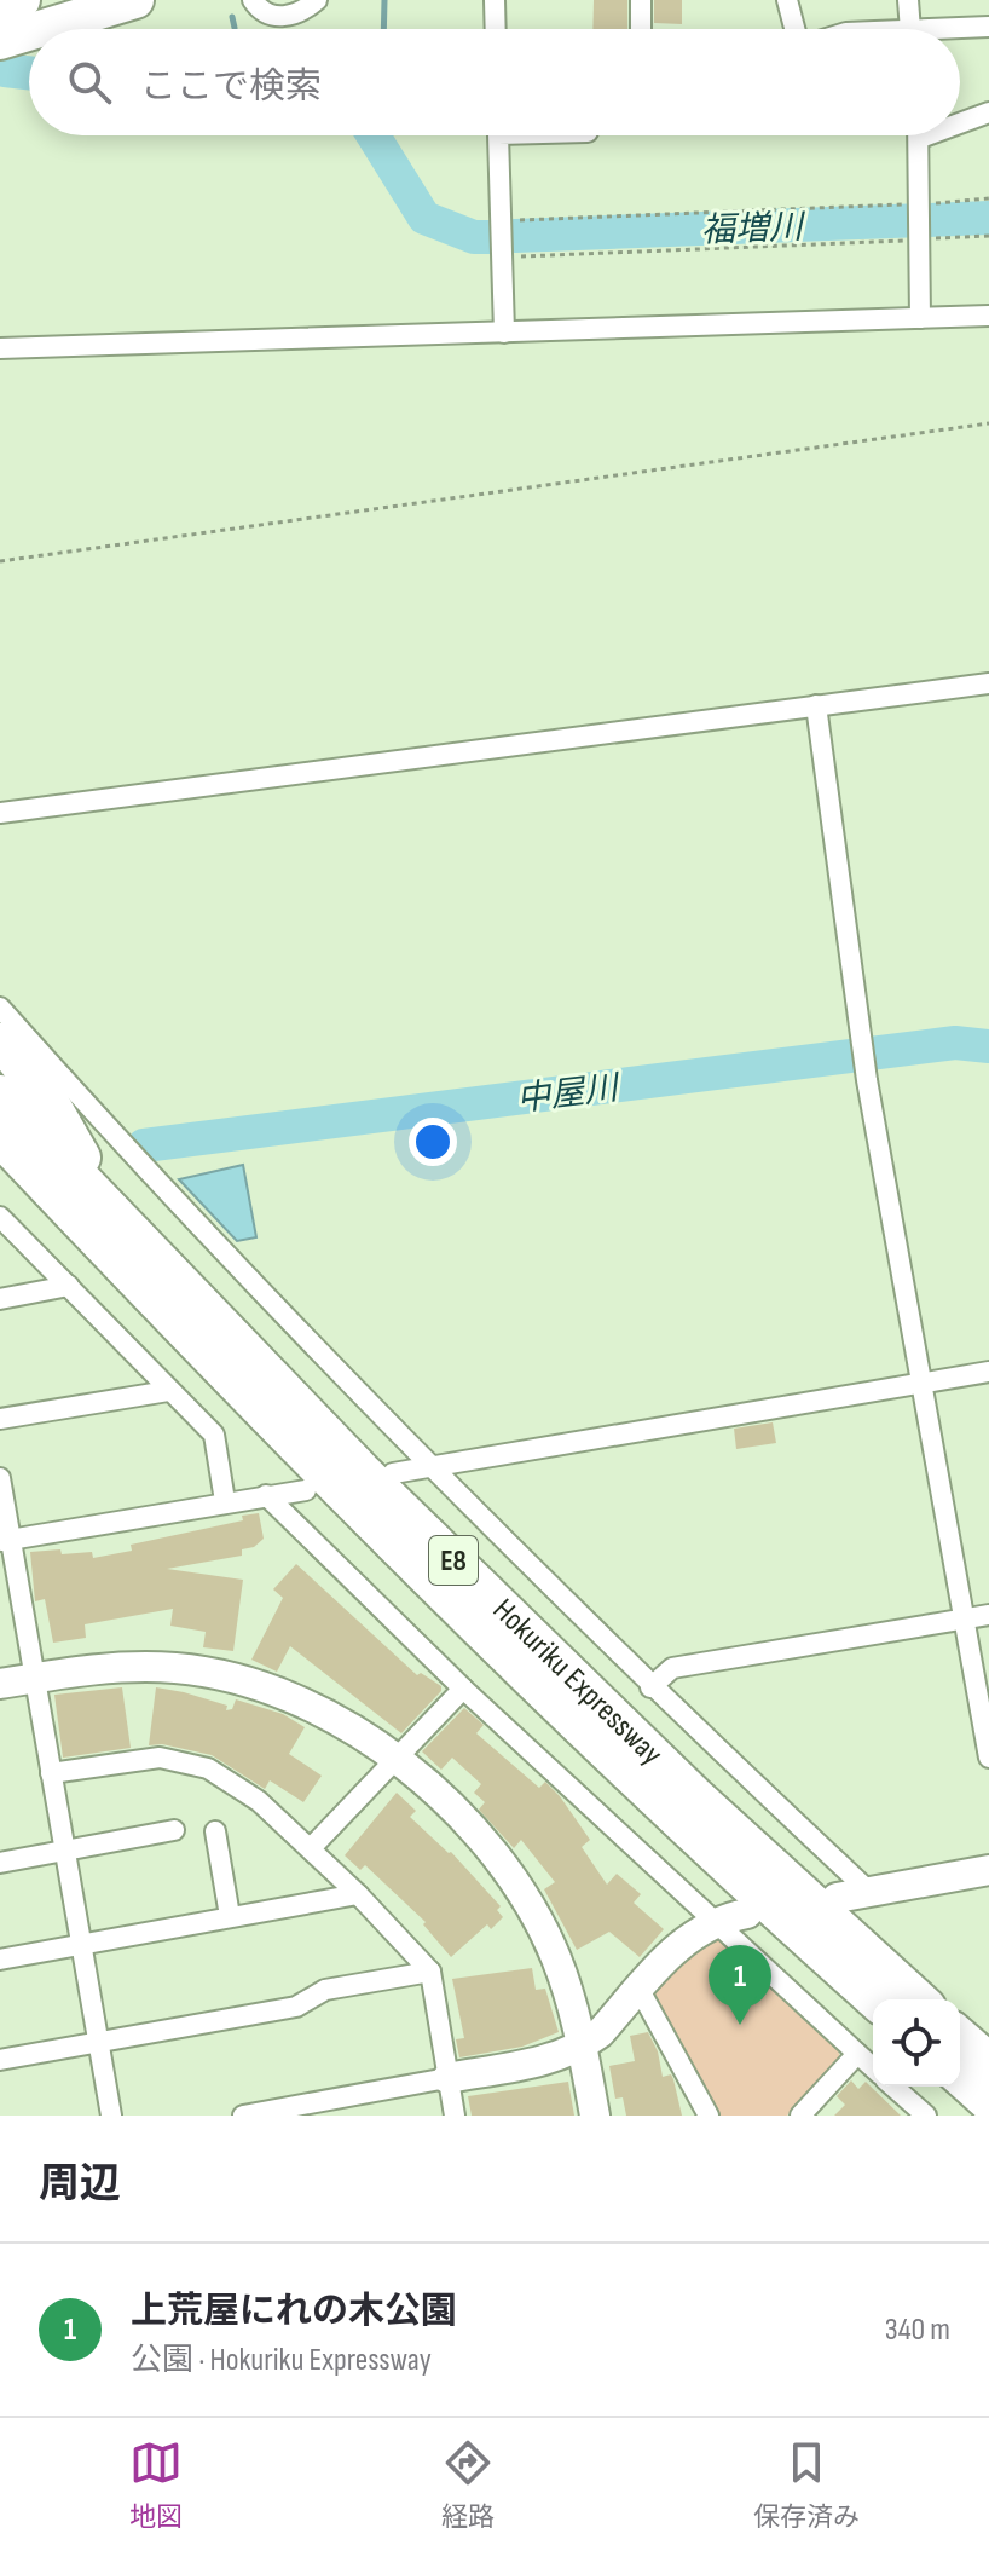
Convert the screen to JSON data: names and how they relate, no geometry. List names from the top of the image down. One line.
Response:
{"streets":{"highway":["E8","Hokuriku Expressway"]},"water":["福増川","中屋川"],"page":{"search":"ここで検索","pins":"1","heading":"周辺","list":[{"mark":"1","name":"上荒屋にれの木公園","note":"公園 · Hokuriku Expressway","value":"340 m"}],"nav":["地図","経路","保存済み"]}}
